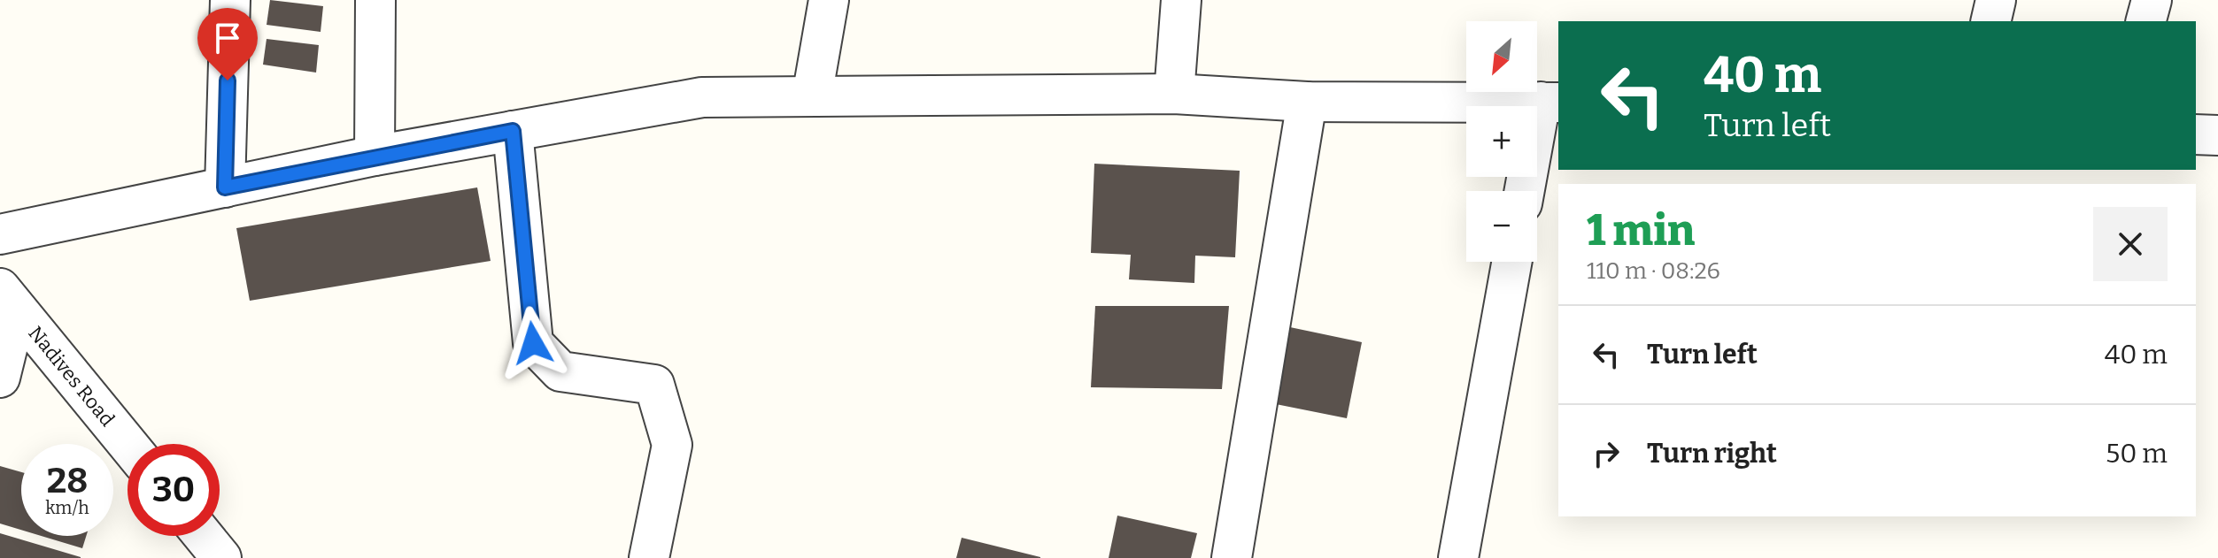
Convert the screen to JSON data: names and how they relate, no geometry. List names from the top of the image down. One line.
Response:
{"streets":{"street":["Nadives Road"]},"north":"bottom left","page":{"map_buttons":["+","−"],"turn":["40 m","Turn left"],"heading":["1 min","110 m · 08:26"],"list":[{"name":"Turn left","value":"40 m"},{"name":"Turn right","value":"50 m"}],"speed":"28 km/h","limit":"30"}}
